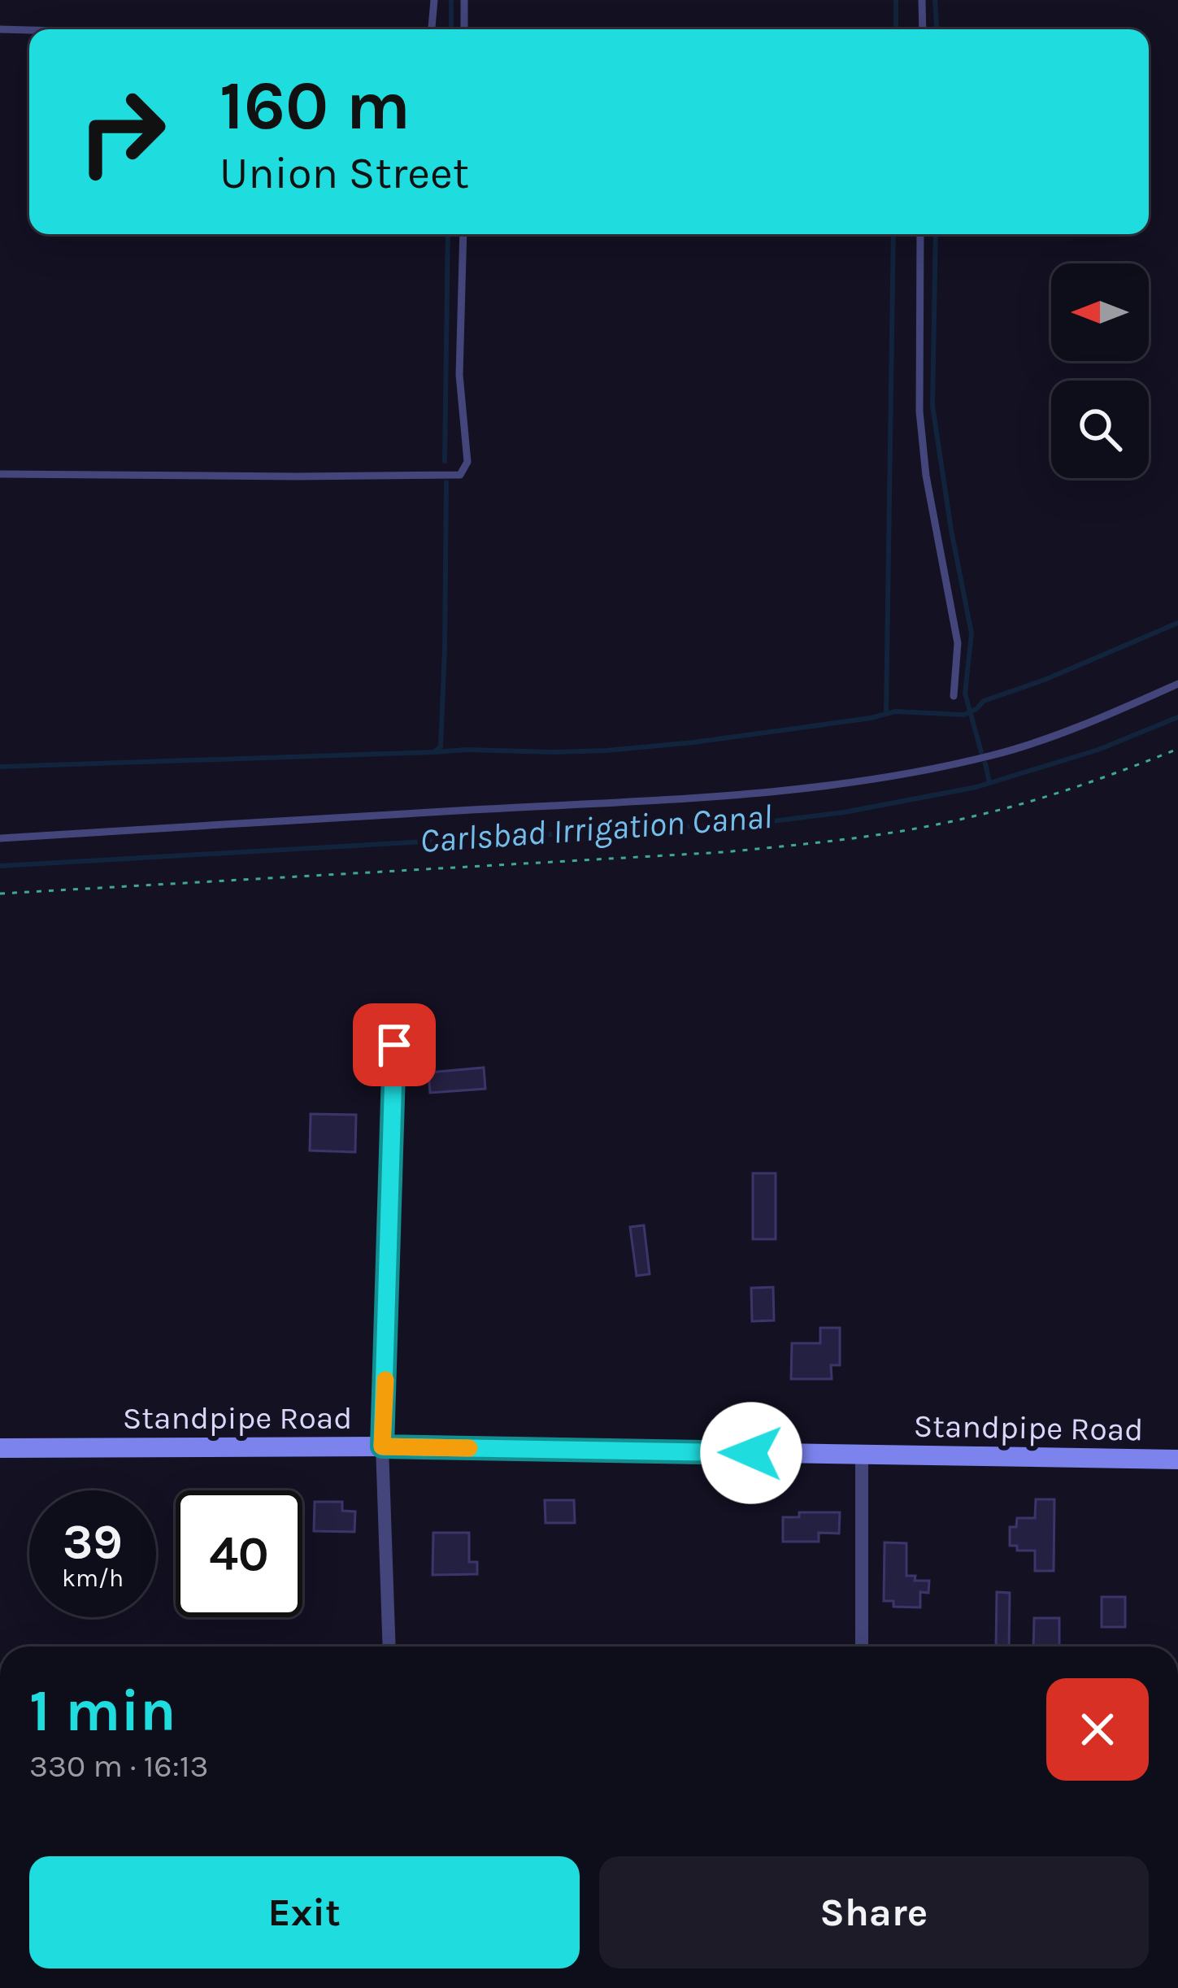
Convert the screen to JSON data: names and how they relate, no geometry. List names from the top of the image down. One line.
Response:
{"streets":{"street":["Standpipe Road"]},"water":["Carlsbad Irrigation Canal"],"north":"left","page":{"turn":["160 m","Union Street"],"speed":"39 km/h","limit":"40","heading":["1 min","330 m · 16:13"],"buttons":["Exit","Share"]}}
